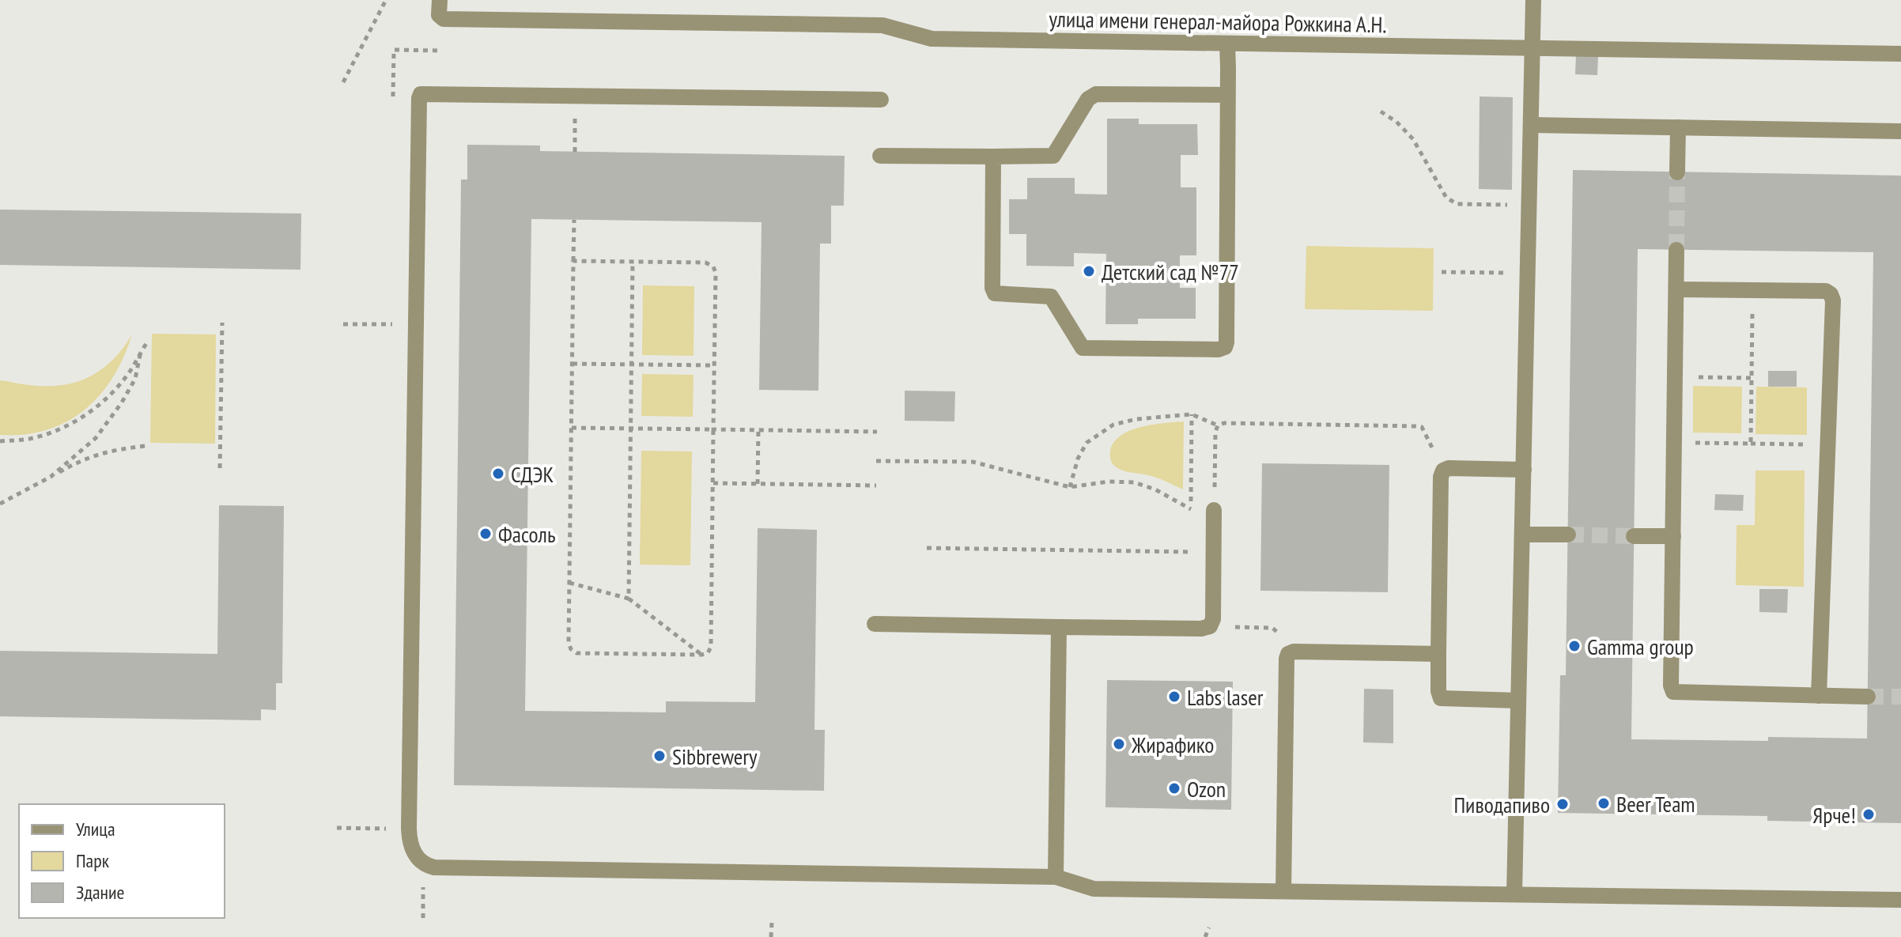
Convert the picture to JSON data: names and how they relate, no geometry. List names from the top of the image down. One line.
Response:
{"streets":{"street":["улица имени генерал-майора Рожкина А.Н."]},"places":["Детский сад №77","СДЭК","Фасоль","Gamma group","Labs laser","Жирафико","Sibbrewery","Ozon","Beer Team","Пиводапиво","Ярче!"],"legend":["Улица","Парк","Здание"]}
